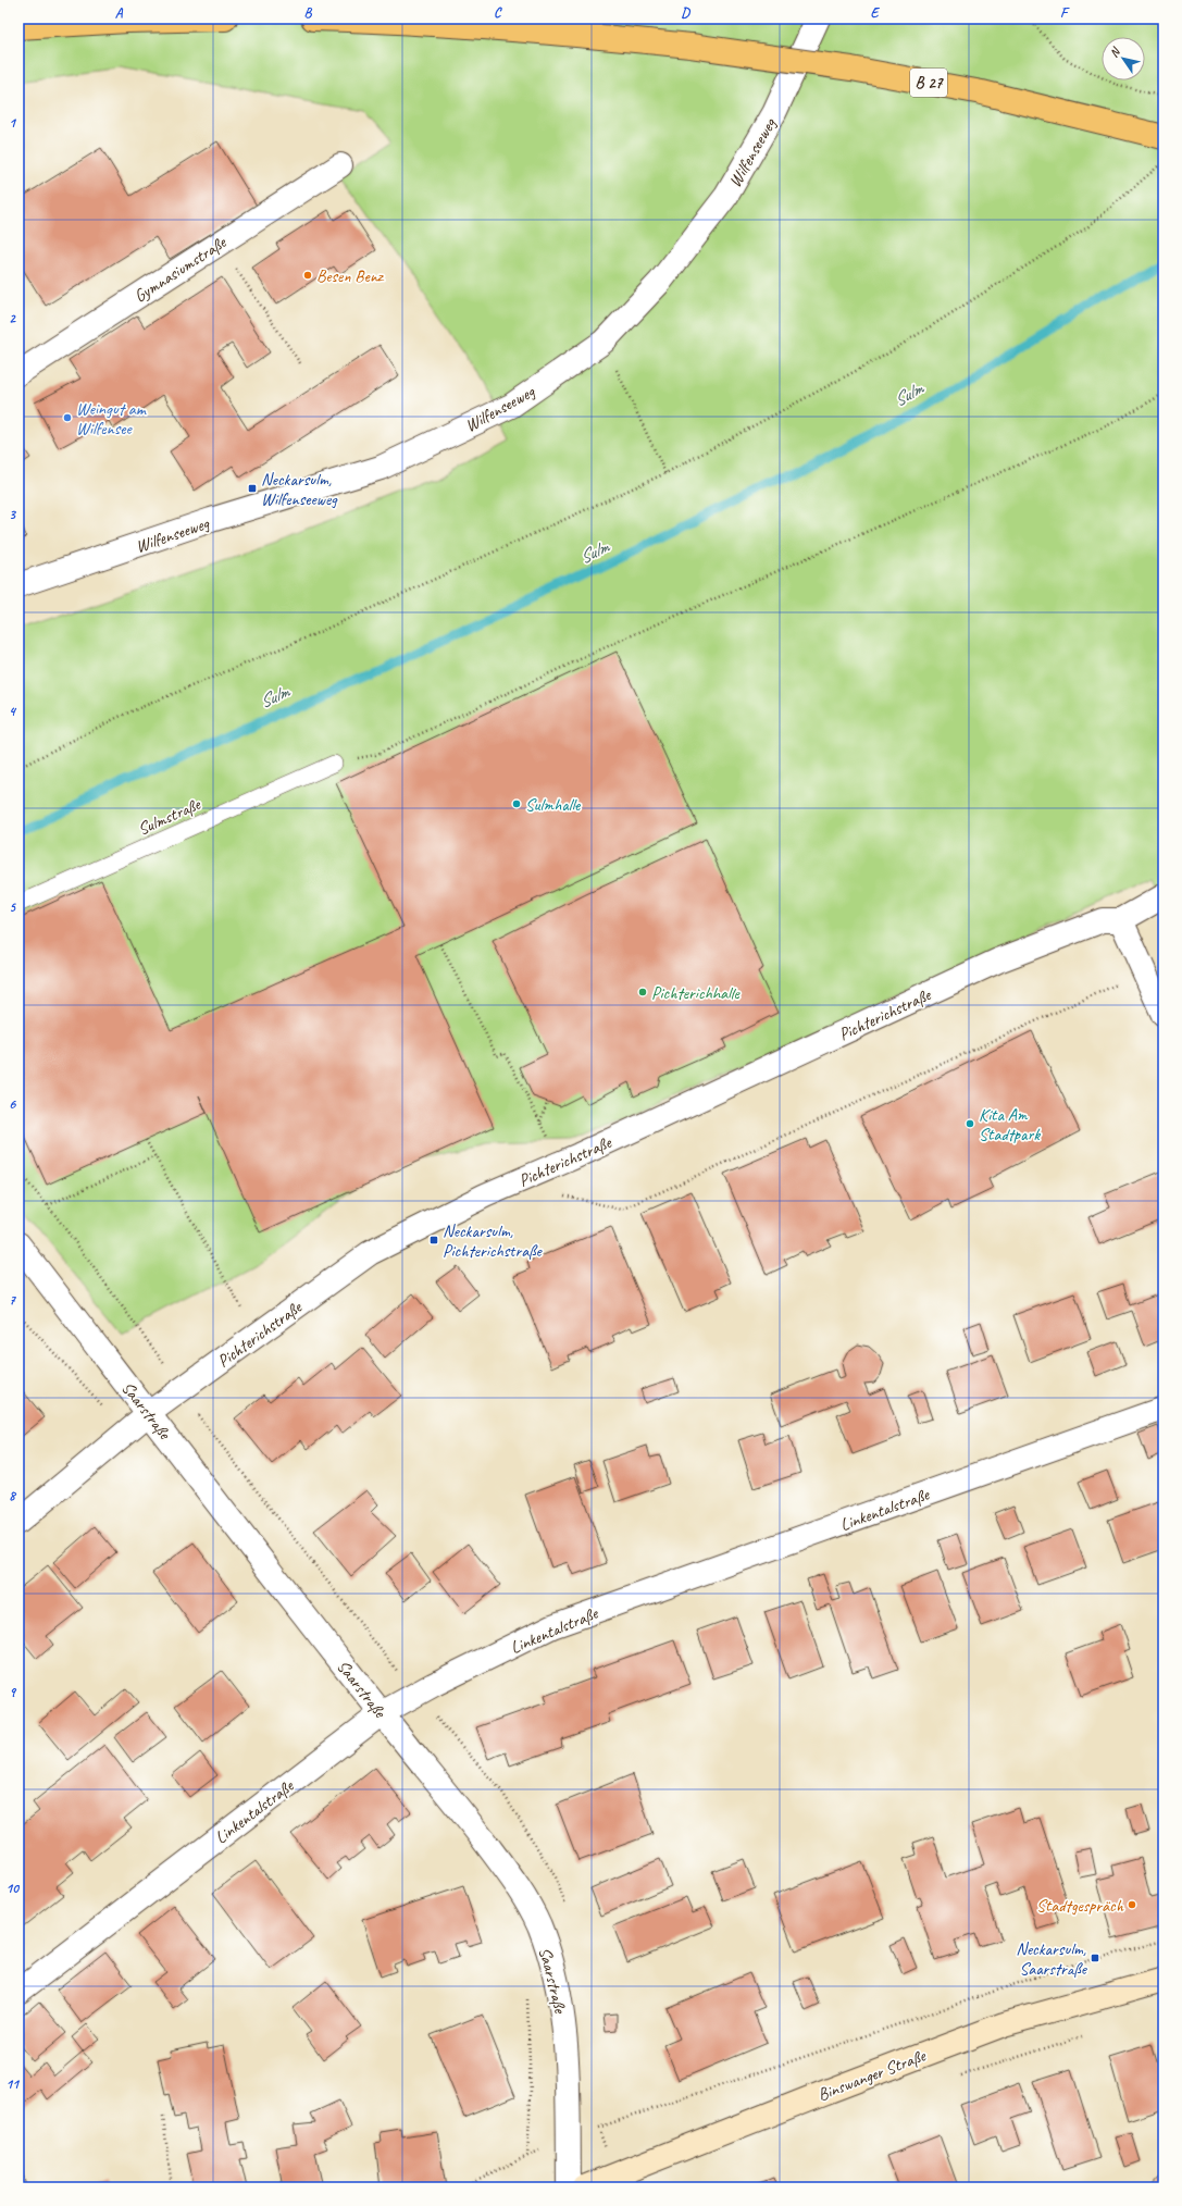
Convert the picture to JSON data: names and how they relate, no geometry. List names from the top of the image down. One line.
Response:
{"streets":{"highway":["B 27"],"main road":["Binswanger Straße"],"street":["Wilfenseeweg","Gymnasiumstraße","Pichterichstraße","Saarstraße","Linkentalstraße"],"lane":["Sulmstraße"]},"crossings":[["Pichterichstraße","Saarstraße"],["Saarstraße","Linkentalstraße"]],"water":["Sulm"],"places":{"other":["Besen Benz","Weingut am Wilfensee","Sulmhalle","Pichterichhalle","Kita Am Stadtpark","Stadtgespräch"],"transit":["Neckarsulm, Wilfenseeweg","Neckarsulm, Pichterichstraße","Neckarsulm, Saarstraße"]},"north":"top left","grid":{"columns":["A","B","C","D","E","F"],"rows":["1","2","3","4","5","6","7","8","9","10","11"]}}
